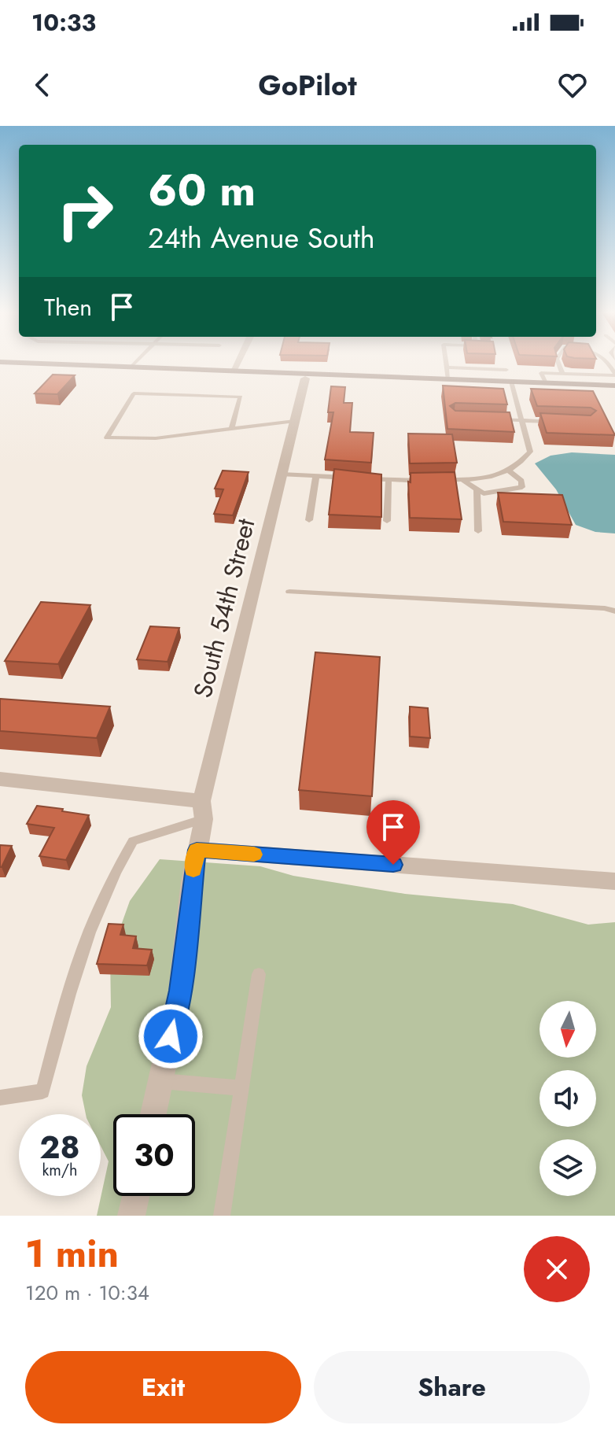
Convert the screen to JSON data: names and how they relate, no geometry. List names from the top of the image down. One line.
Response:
{"streets":{"street":["South 54th Street"]},"north":"bottom","page":{"status":"10:33","header":"GoPilot","turn":["60 m","24th Avenue South"],"then":"Then","speed":"28 km/h","limit":"30","heading":["1 min","120 m · 10:34"],"buttons":["Exit","Share"]}}
